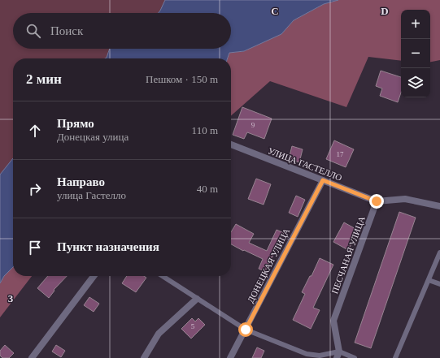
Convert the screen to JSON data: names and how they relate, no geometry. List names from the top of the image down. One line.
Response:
{"streets":{"street":["УЛИЦА ГАСТЕЛЛО","ПЕСЧАНАЯ УЛИЦА","ДОНЕЦКАЯ УЛИЦА"]},"crossings":[["УЛИЦА ГАСТЕЛЛО","ПЕСЧАНАЯ УЛИЦА"],["УЛИЦА ГАСТЕЛЛО","ДОНЕЦКАЯ УЛИЦА"]],"house_numbers":["9","17","5"],"page":{"map_buttons":["+","−"],"search":"Поиск","heading":["2 мин","Пешком · 150 m"],"list":[["Прямо","Донецкая улица","110 m"],["Направо","улица Гастелло","40 m"],"Пункт назначения"]},"grid":{"columns":["C","D"],"rows":["3"]}}
